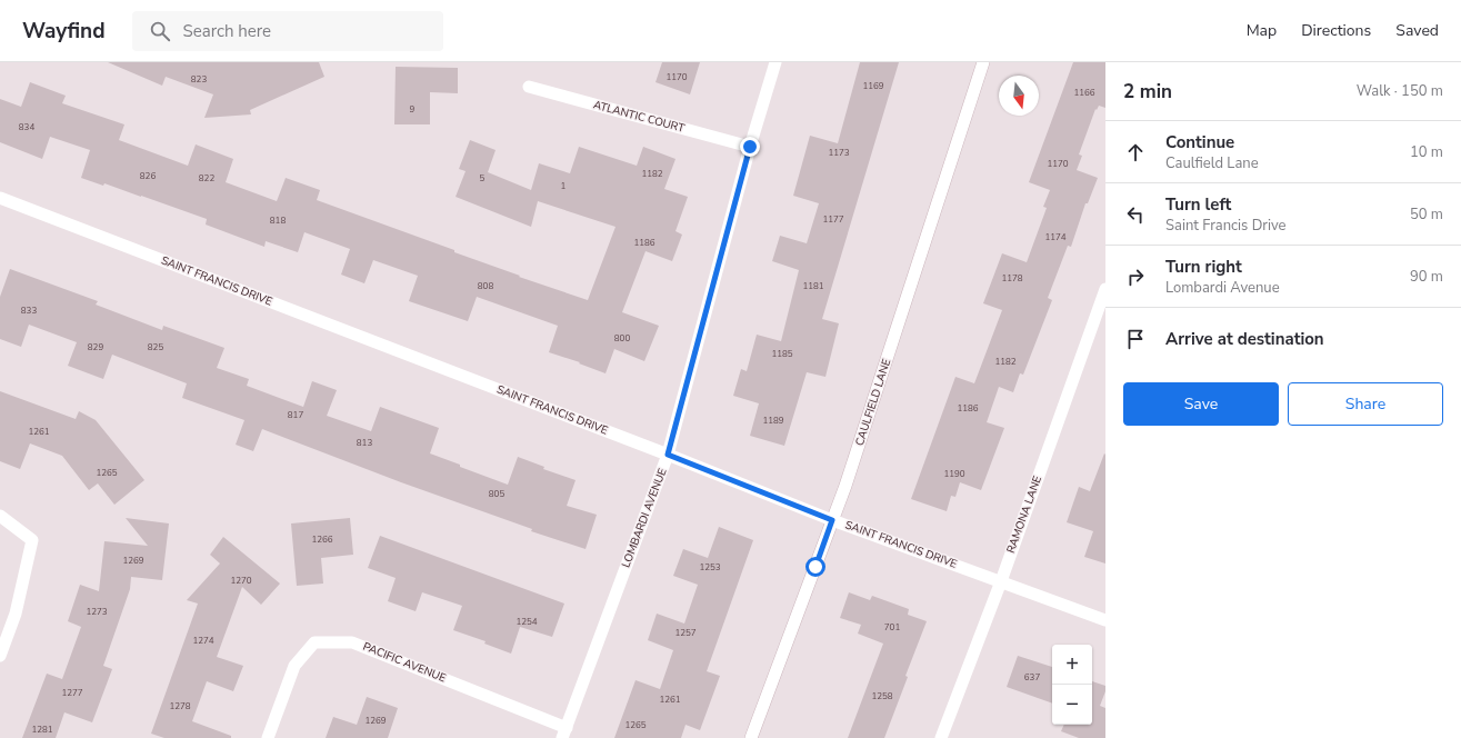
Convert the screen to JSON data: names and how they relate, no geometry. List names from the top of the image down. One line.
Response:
{"streets":{"street":["ATLANTIC COURT","SAINT FRANCIS DRIVE","CAULFIELD LANE","RAMONA LANE","LOMBARDI AVENUE","PACIFIC AVENUE"]},"crossings":[["ATLANTIC COURT","LOMBARDI AVENUE"],["SAINT FRANCIS DRIVE","CAULFIELD LANE"],["SAINT FRANCIS DRIVE","RAMONA LANE"],["SAINT FRANCIS DRIVE","LOMBARDI AVENUE"],["LOMBARDI AVENUE","PACIFIC AVENUE"]],"house_numbers":["1170","823","1169","1166","9","834","1173","1170","1182","826","822","5","1","1177","818","1174","1186","1178","808","1181","833","800","829","825","1185","1182","1186","817","1189","1261","813","1265","1190","805","1266","1269","1253","1270","1273","1254","701","1257","1274","637","1277","1258","1261","1278","1269","1265","1281"],"north":"bottom","page":{"header":"Wayfind","search":"Search here","nav":["Map","Directions","Saved"],"heading":["2 min","Walk · 150 m"],"list":[["Continue","Caulfield Lane","10 m"],["Turn left","Saint Francis Drive","50 m"],["Turn right","Lombardi Avenue","90 m"],"Arrive at destination"],"buttons":["Save","Share"],"map_buttons":["+","−"]}}
